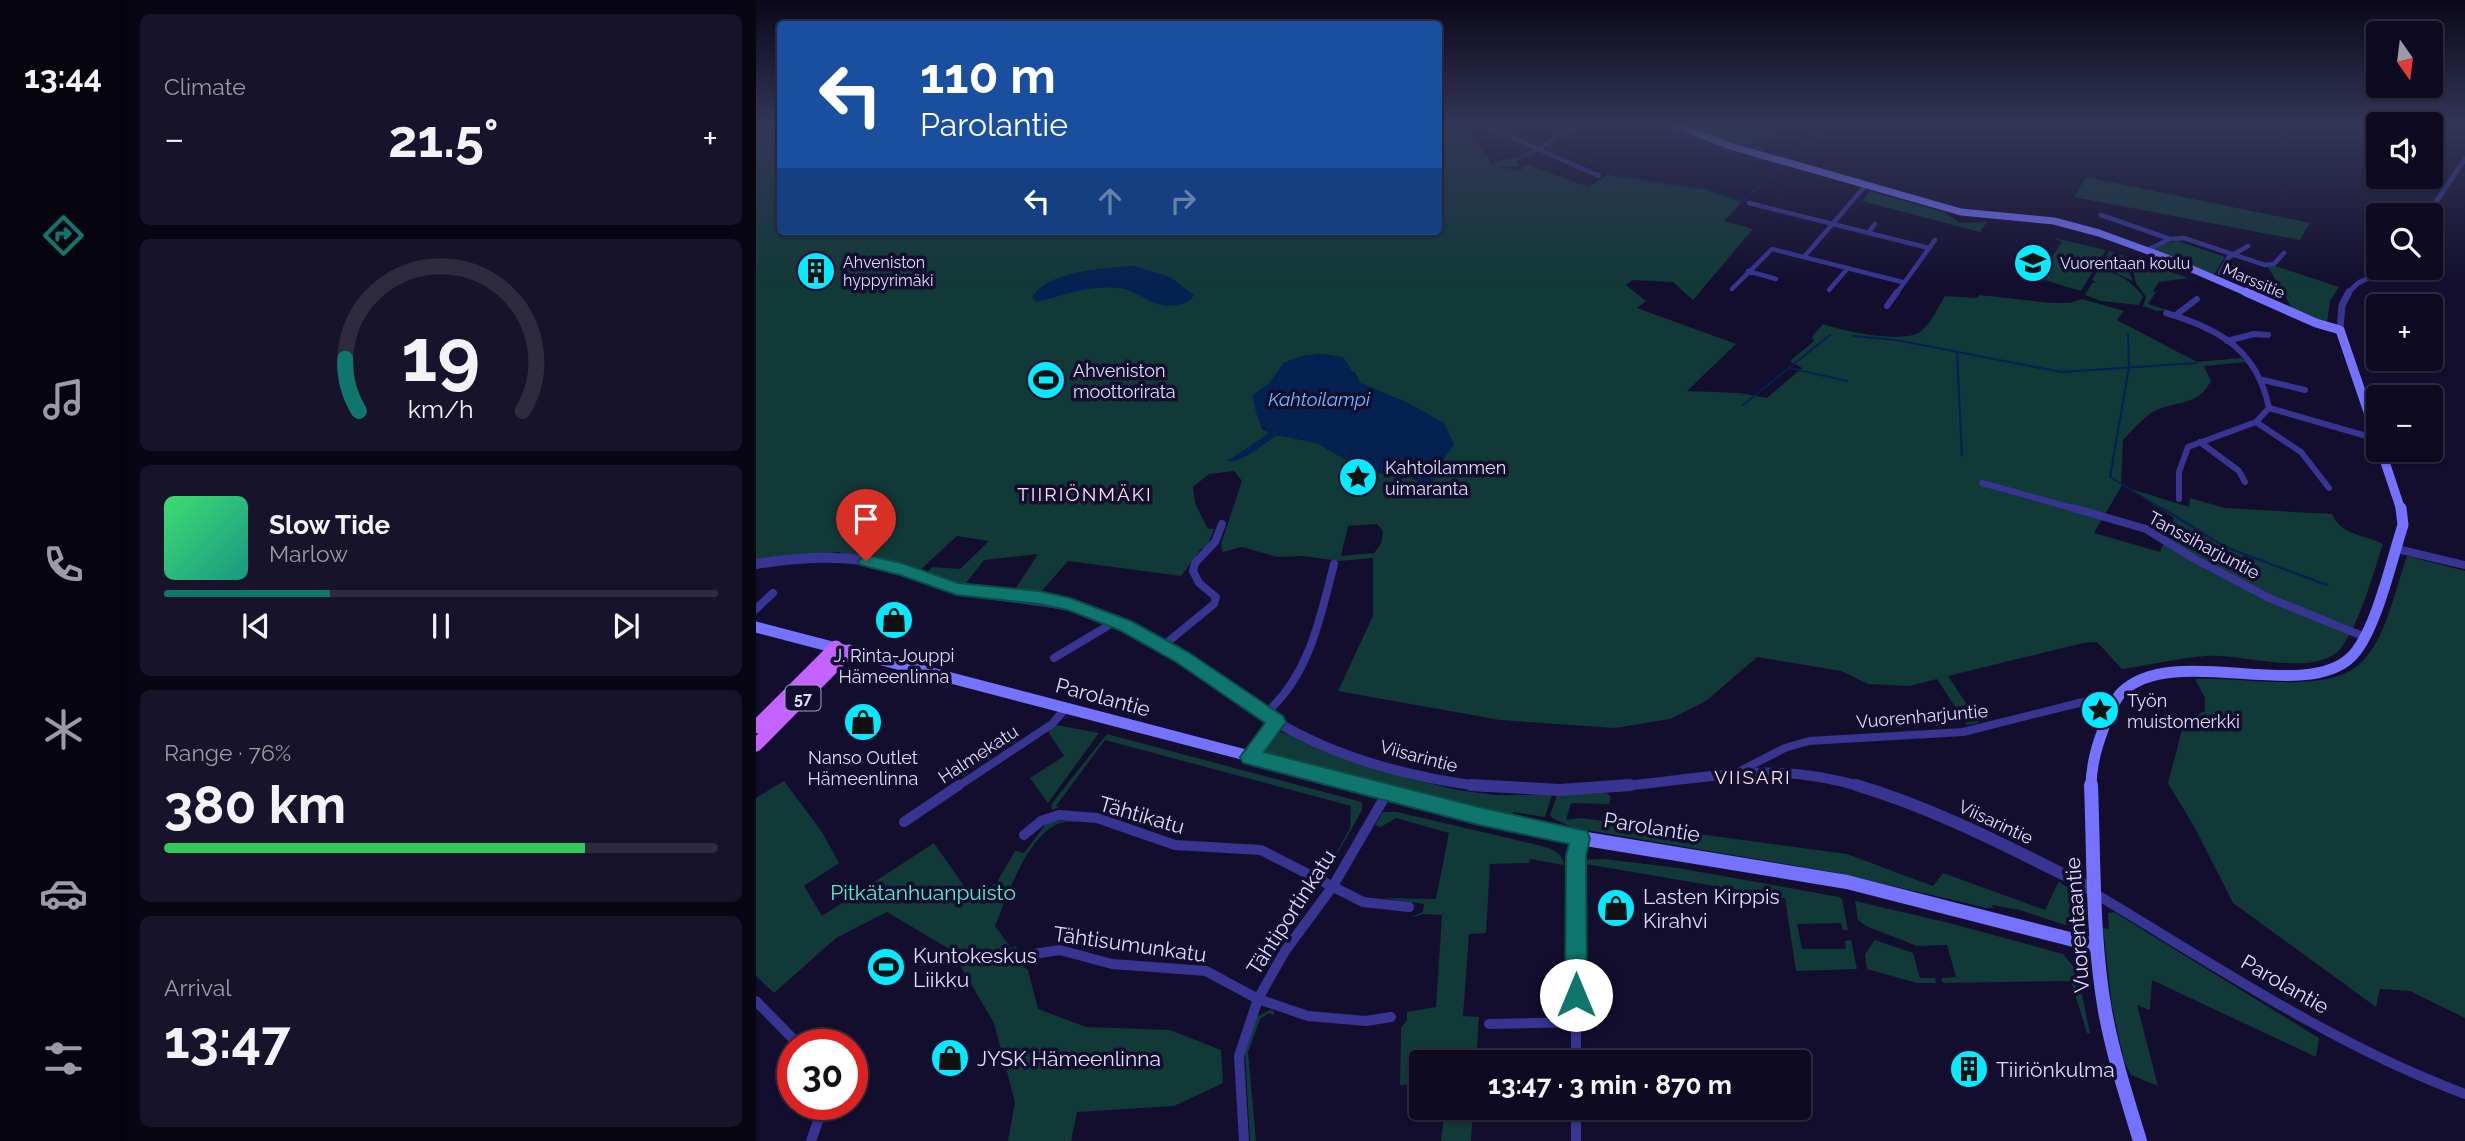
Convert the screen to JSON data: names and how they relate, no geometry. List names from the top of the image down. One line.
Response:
{"streets":{"main road":["Marssitie","Parolantie","57","Vuorentaantie"],"street":["Tanssiharjuntie","Vuorenharjuntie","Halmekatu","Viisarintie","Tähtikatu","Tähtiportinkatu","Tähtisumunkatu"]},"crossings":[["Parolantie","57"],["Parolantie","Halmekatu"],["Parolantie","Viisarintie"],["Parolantie","Tähtiportinkatu"],["Parolantie","Vuorentaantie"],["Vuorenharjuntie","Viisarintie"],["Vuorenharjuntie","Vuorentaantie"],["Viisarintie","Vuorentaantie"],["Tähtikatu","Tähtiportinkatu"],["Tähtiportinkatu","Tähtisumunkatu"]],"districts":["TIIRIÖNMÄKI","VIISARI"],"water":["Kahtoilampi"],"parks":["Pitkätanhuanpuisto"],"places":{"school or university":["Vuorentaan koulu"],"building":["Ahveniston hyppyrimäki","Tiiriönkulma"],"sports":["Ahveniston moottorirata","Kuntokeskus Liikku"],"place":["Kahtoilammen uimaranta","Työn muistomerkki"],"shop":["J. Rinta-Jouppi Hämeenlinna","Nanso Outlet Hämeenlinna","Lasten Kirppis Kirahvi","JYSK Hämeenlinna"]},"north":"bottom","page":{"tabs":"13:44","tile":["Climate",["Range · 76%","380 km"],["Arrival","13:47"]],"map_buttons":["+","−"],"turn":["110 m","Parolantie"],"heat":["−","21.5°","+"],"song":["Slow Tide","Marlow"],"limit":"30","trip":"13:47 · 3 min · 870 m","gauge":["19","km/h"]}}
